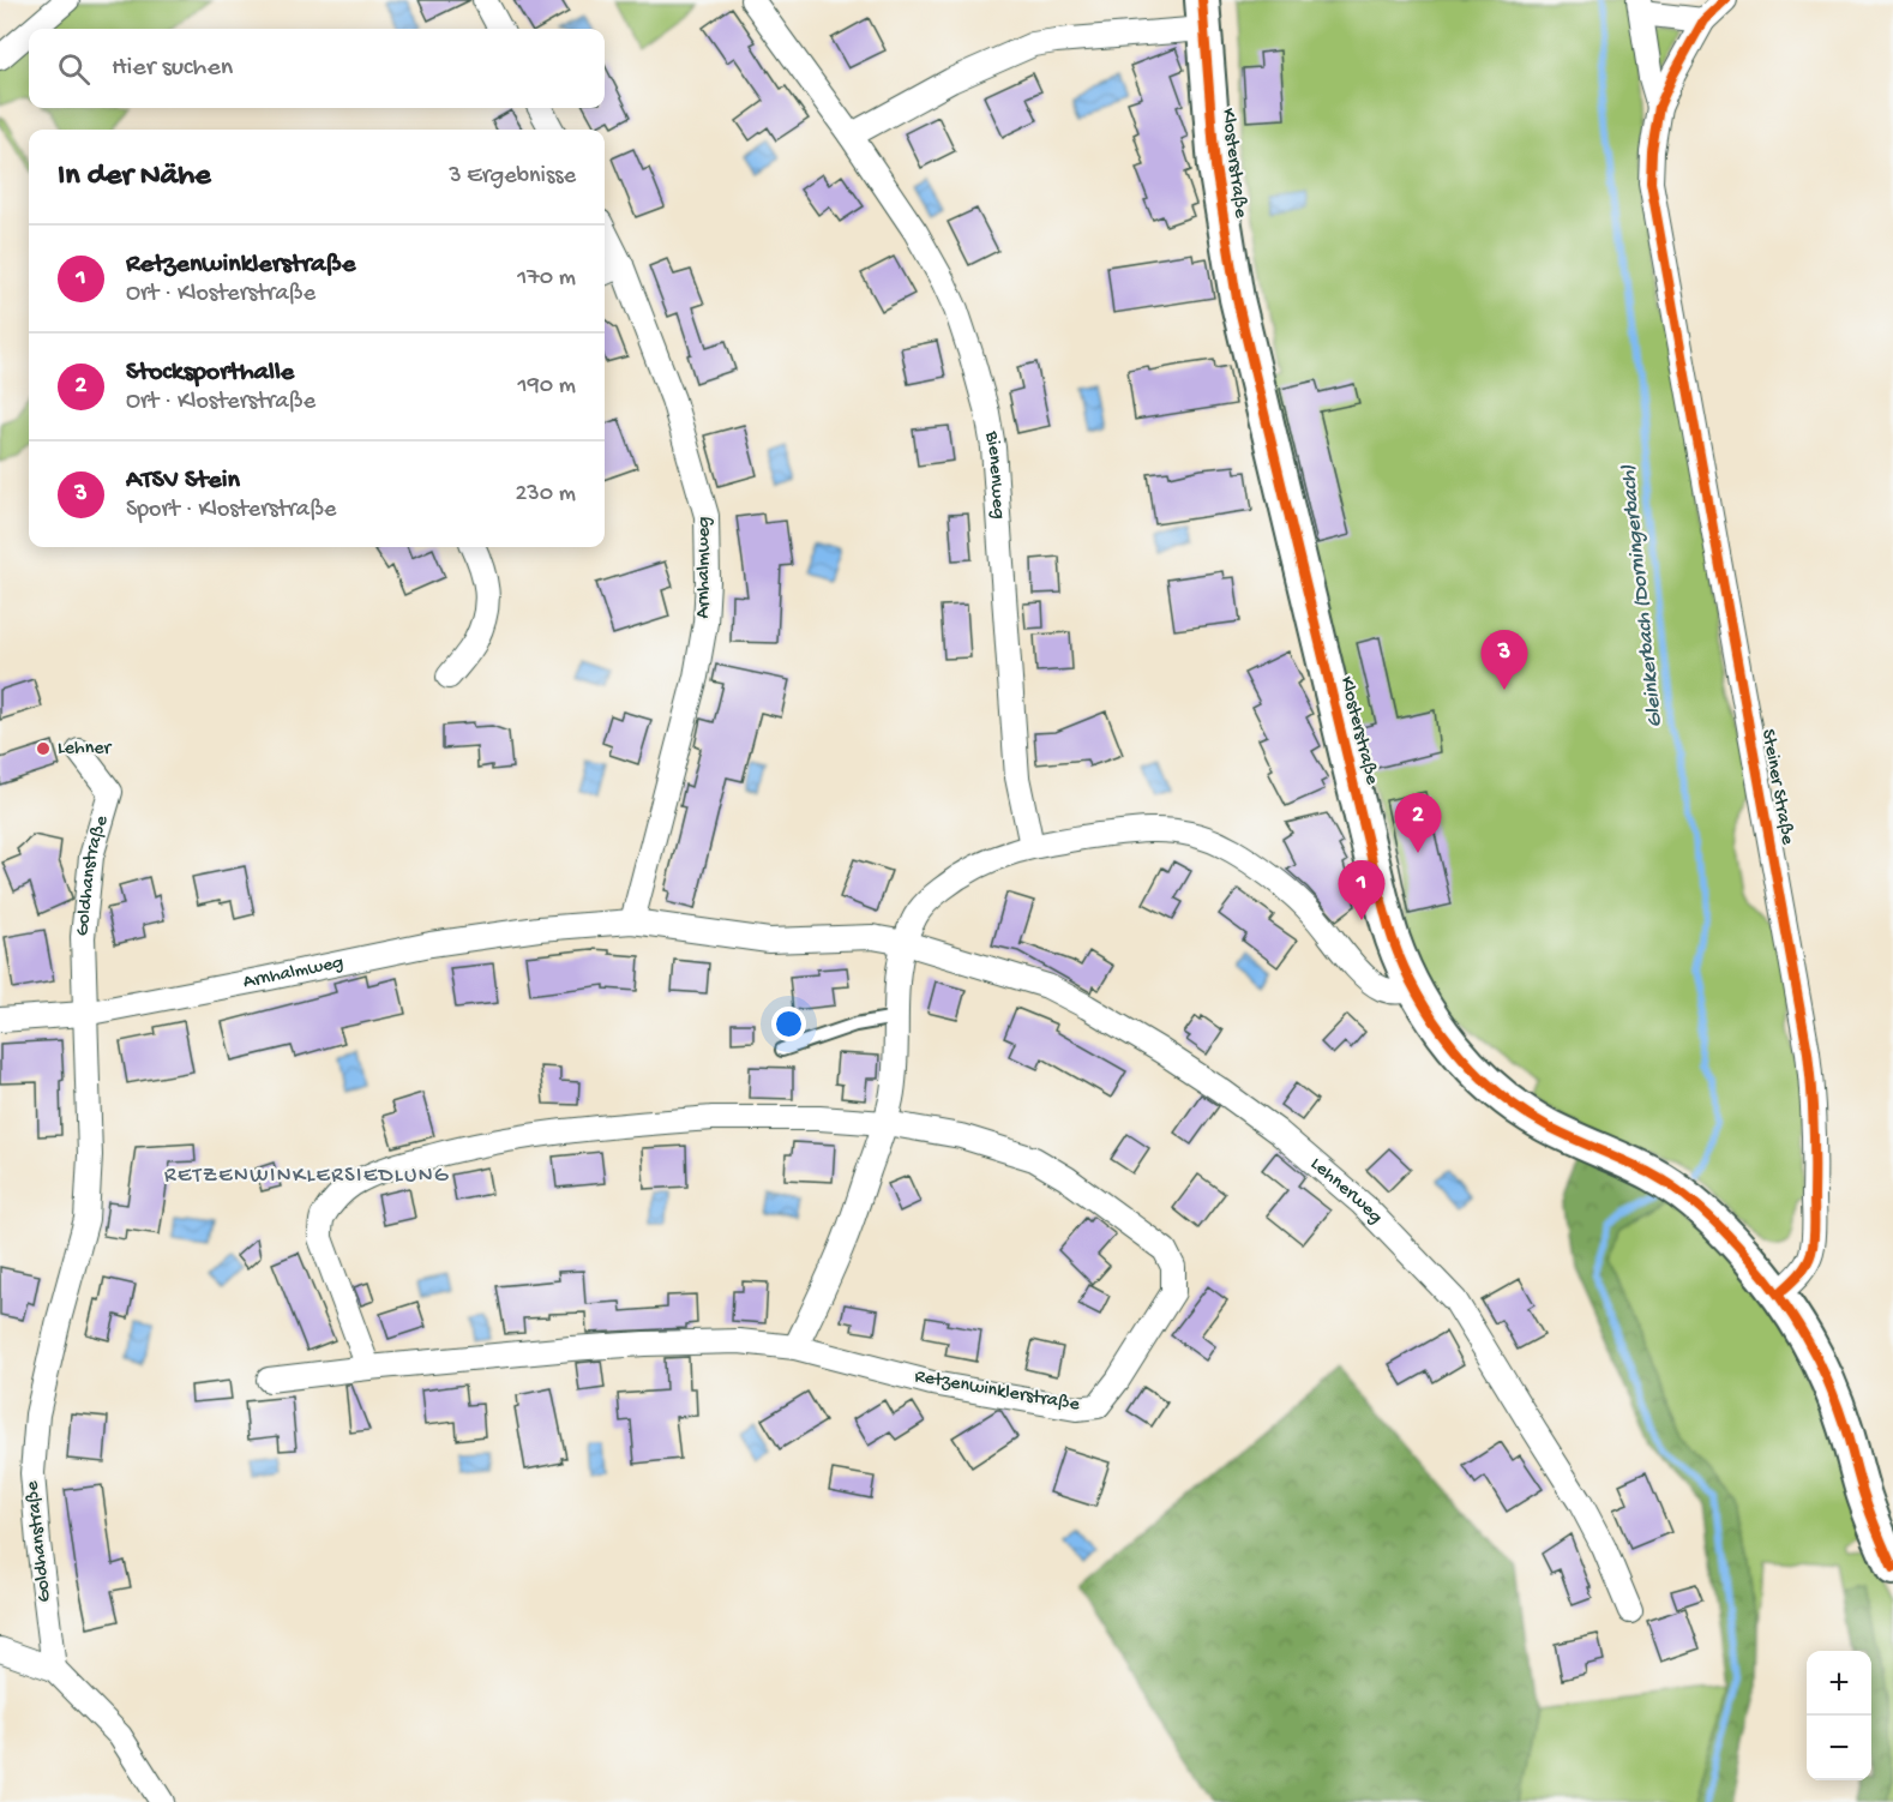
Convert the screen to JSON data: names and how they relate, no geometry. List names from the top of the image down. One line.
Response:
{"streets":{"street":["Klosterstraße","Bienenweg","Arnhalmweg","Steiner Straße","Goldhanstraße","Lehnerweg","Retzenwinklerstraße"]},"crossings":[["Klosterstraße","Bienenweg"],["Klosterstraße","Steiner Straße"],["Arnhalmweg","Goldhanstraße"],["Arnhalmweg","Lehnerweg"]],"districts":["RETZENWINKLERSIEDLUNG"],"water":["Gleinkerbach (Dorningerbach)"],"places":["Lehner"],"page":{"search":"Hier suchen","heading":["In der Nähe","3 Ergebnisse"],"list":[{"mark":"1","name":"Retzenwinklerstraße","note":"Ort · Klosterstraße","value":"170 m"},{"mark":"2","name":"Stocksporthalle","note":"Ort · Klosterstraße","value":"190 m"},{"mark":"3","name":"ATSV Stein","note":"Sport · Klosterstraße","value":"230 m"}],"pins":["3","2","1"],"map_buttons":["+","−"]}}
